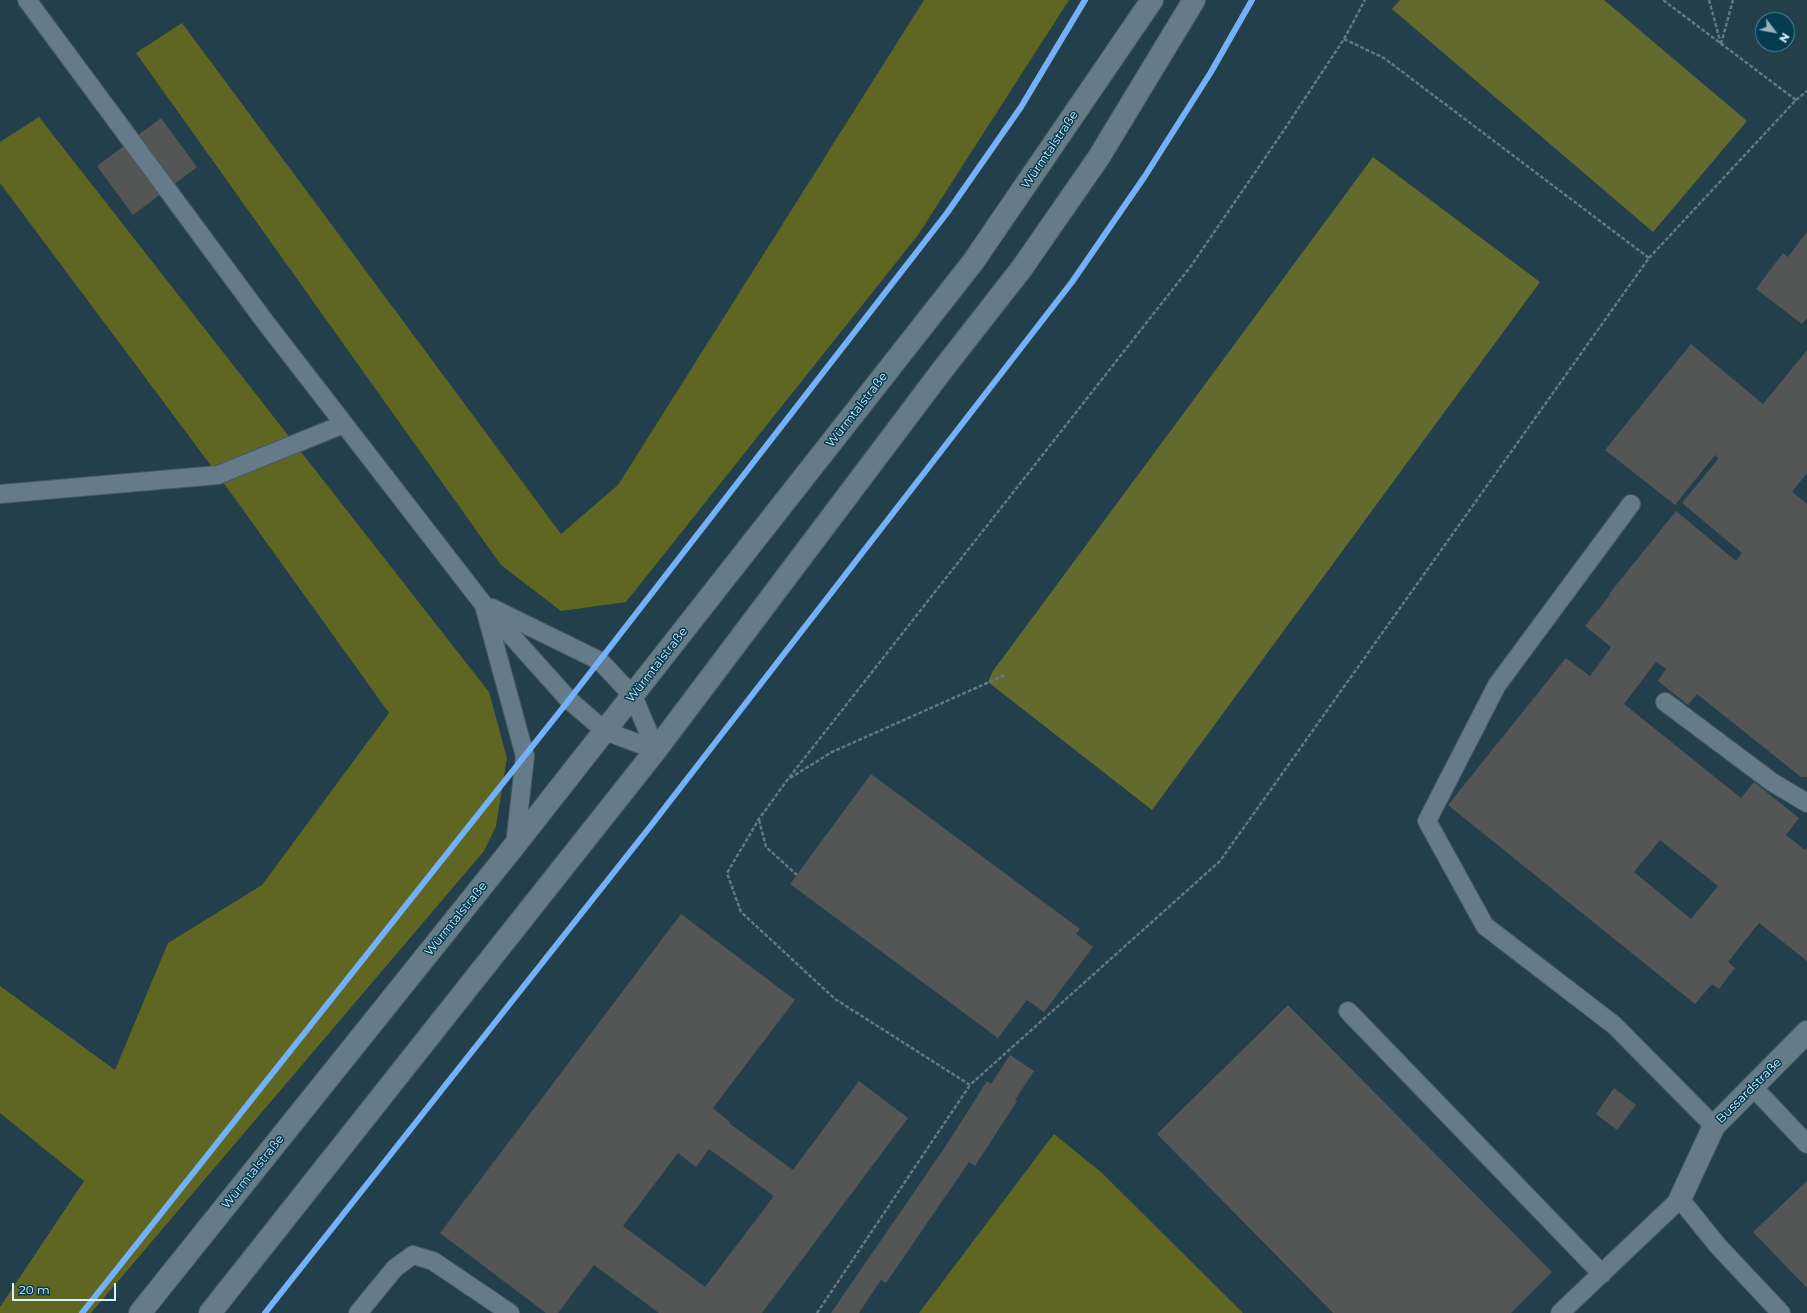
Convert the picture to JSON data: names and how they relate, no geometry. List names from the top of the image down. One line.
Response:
{"streets":{"main road":["Würmtalstraße","Bussardstraße"]},"scale_bar":"20 m","north":"bottom right"}
